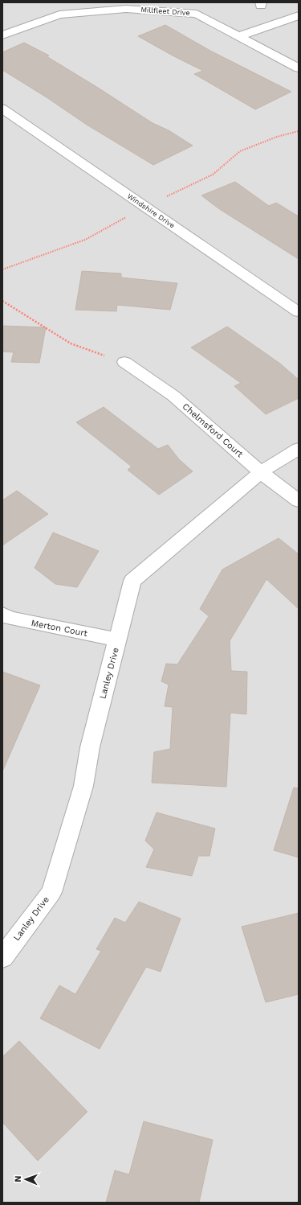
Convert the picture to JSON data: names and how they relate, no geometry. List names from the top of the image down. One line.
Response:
{"streets":{"street":["Millfleet Drive","Windshire Drive","Chelmsford Court","Merton Court","Lanley Drive"]},"crossings":[["Chelmsford Court","Lanley Drive"],["Merton Court","Lanley Drive"]],"north":"left"}
